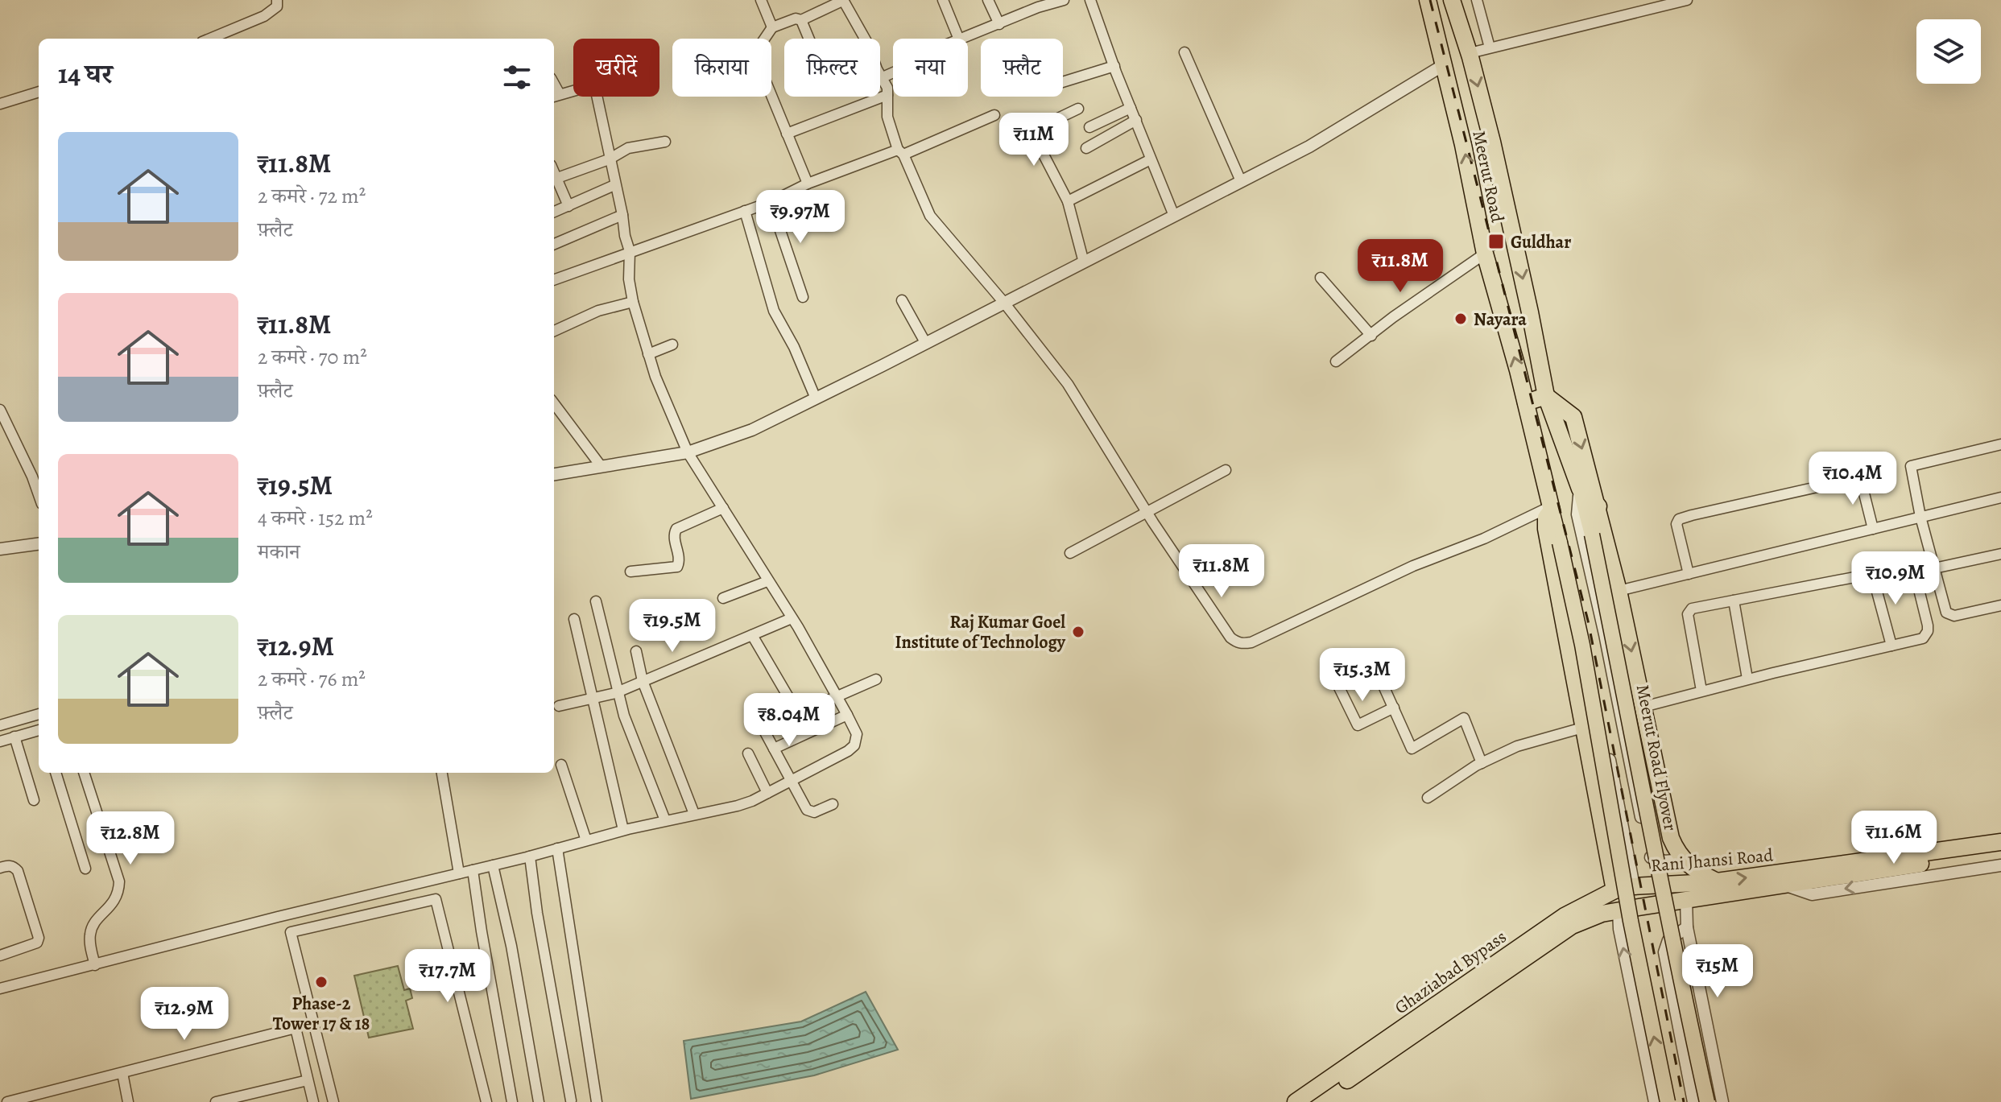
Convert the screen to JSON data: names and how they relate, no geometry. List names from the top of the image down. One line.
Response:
{"streets":{"highway":["Meerut Road","Rani Jhansi Road","Ghaziabad Bypass"],"main road":["Meerut Road Flyover"]},"crossings":[["Meerut Road","Meerut Road Flyover"],["Meerut Road","Ghaziabad Bypass"],["Rani Jhansi Road","Ghaziabad Bypass"]],"one_way":["Rani Jhansi Road"],"places":{"transit":["Guldhar"],"other":["Nayara","Raj Kumar Goel Institute of Technology","Phase-2 Tower 17 & 18"]},"page":{"chip":["खरीदें","किराया","फ़िल्टर","नया","फ़्लैट"],"heading":"14 घर","price":["₹11M","₹9.97M","₹11.8M","₹10.4M","₹11.8M","₹10.9M","₹19.5M","₹15.3M","₹8.04M","₹11.6M","₹12.8M","₹15M","₹17.7M","₹12.9M"],"list":[{"name":"₹11.8M","note":"2 कमरे · 72 m² · फ़्लैट"},{"name":"₹11.8M","note":"2 कमरे · 70 m² · फ़्लैट"},{"name":"₹19.5M","note":"4 कमरे · 152 m² · मकान"},{"name":"₹12.9M","note":"2 कमरे · 76 m² · फ़्लैट"}]}}
